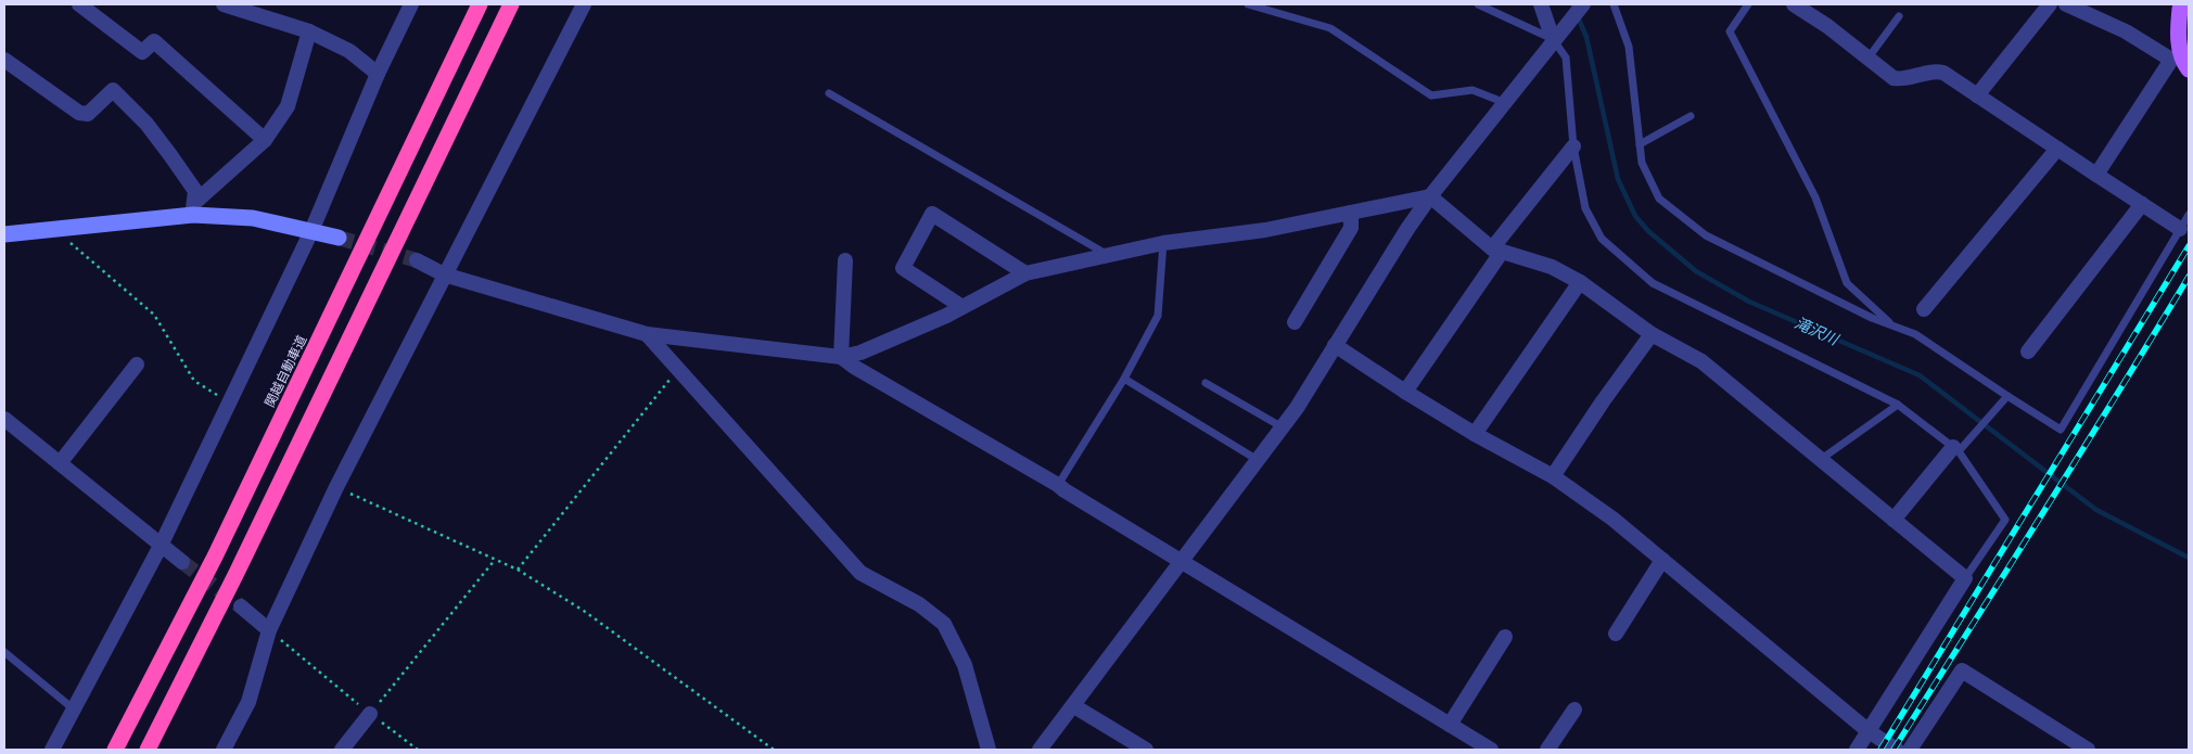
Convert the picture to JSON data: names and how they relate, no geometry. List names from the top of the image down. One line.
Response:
{"streets":{"highway":["関越自動車道"]},"water":["滝沢川"]}
